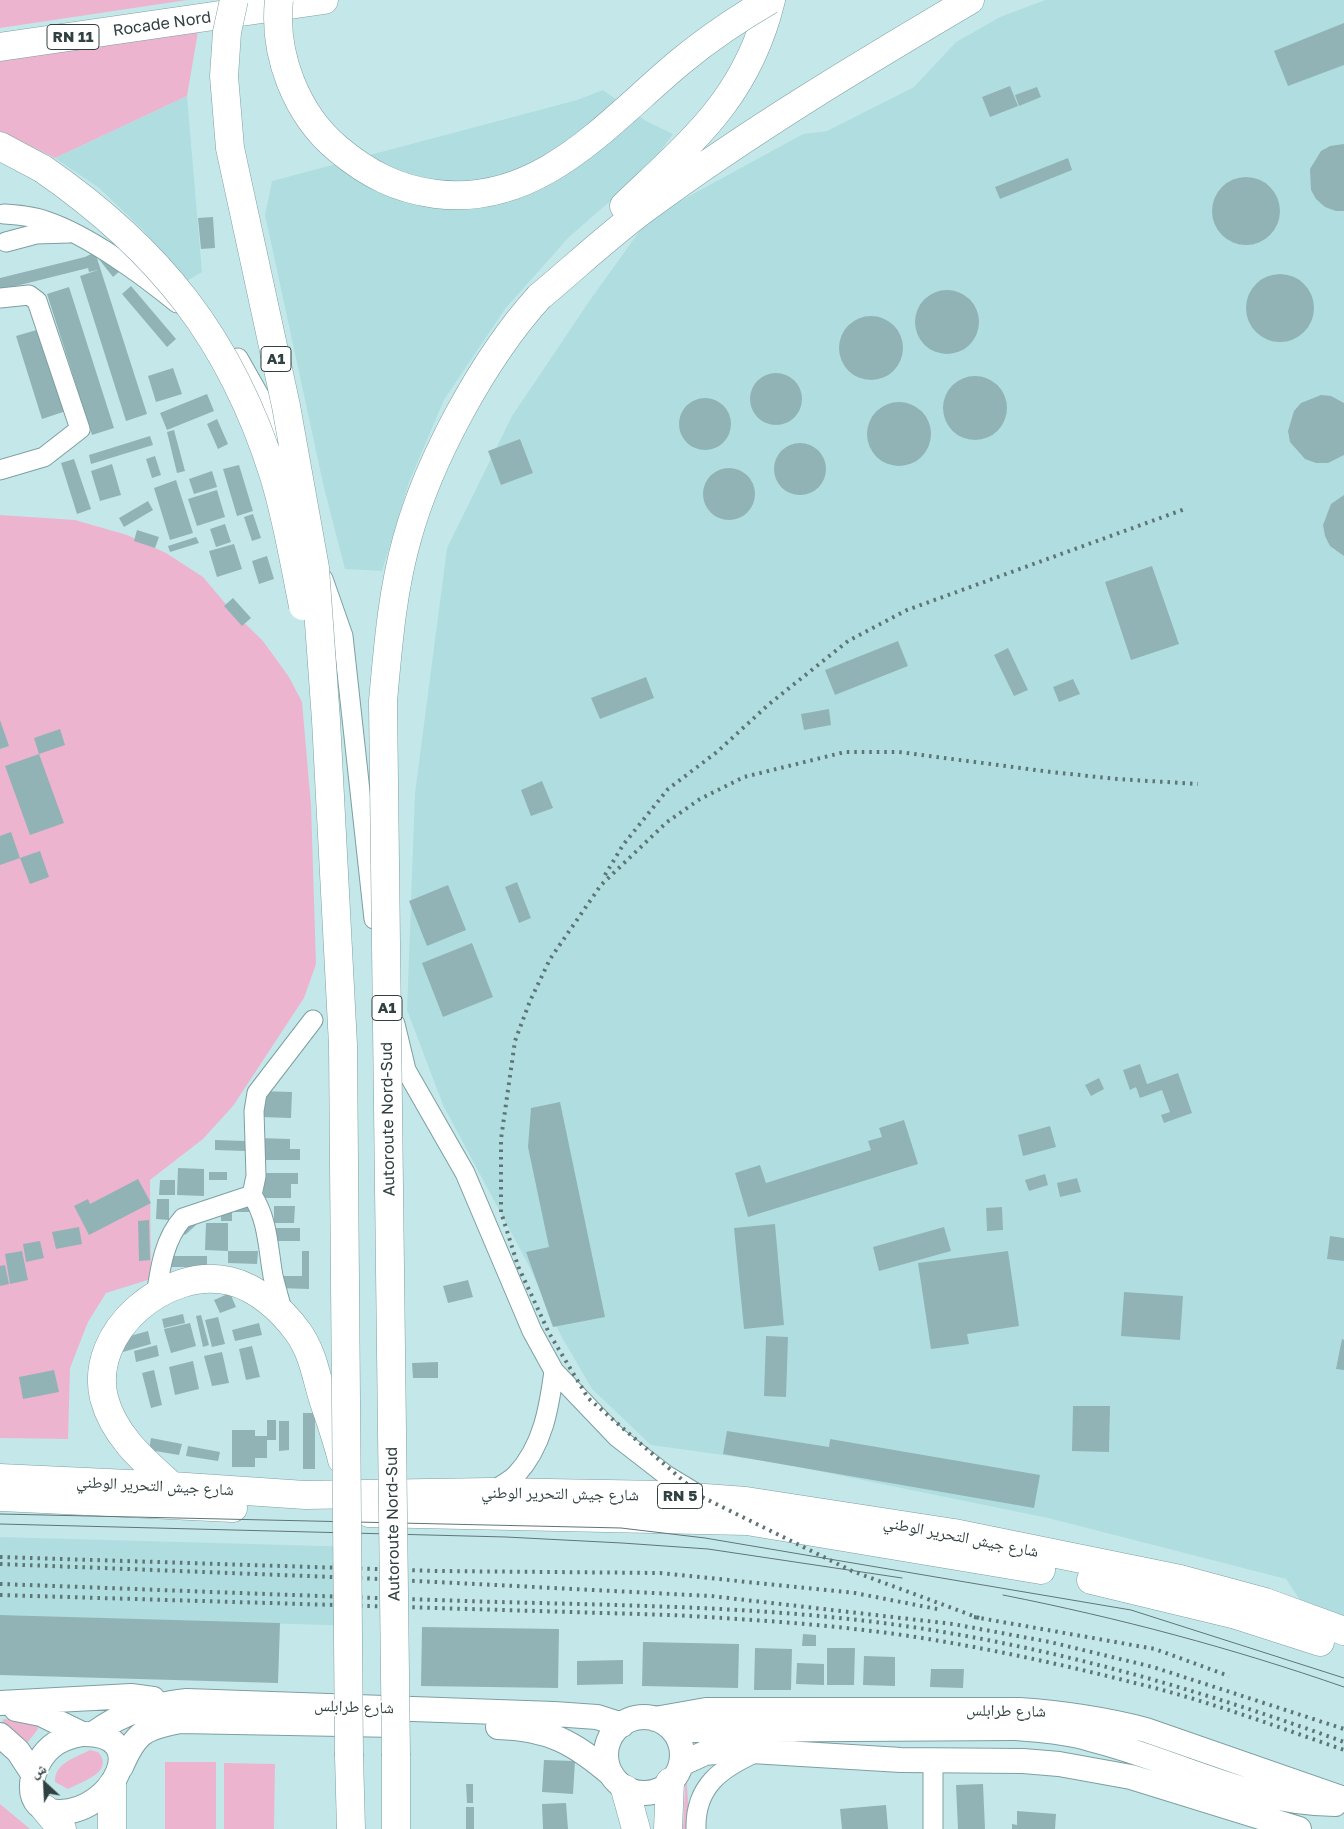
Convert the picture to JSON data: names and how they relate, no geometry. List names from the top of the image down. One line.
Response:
{"streets":{"highway":["Rocade Nord","RN 11","A1","Autoroute Nord-Sud","شارع جيش التحرير الوطني","RN 5"],"main road":["شارع طرابلس"]},"north":"top left"}
